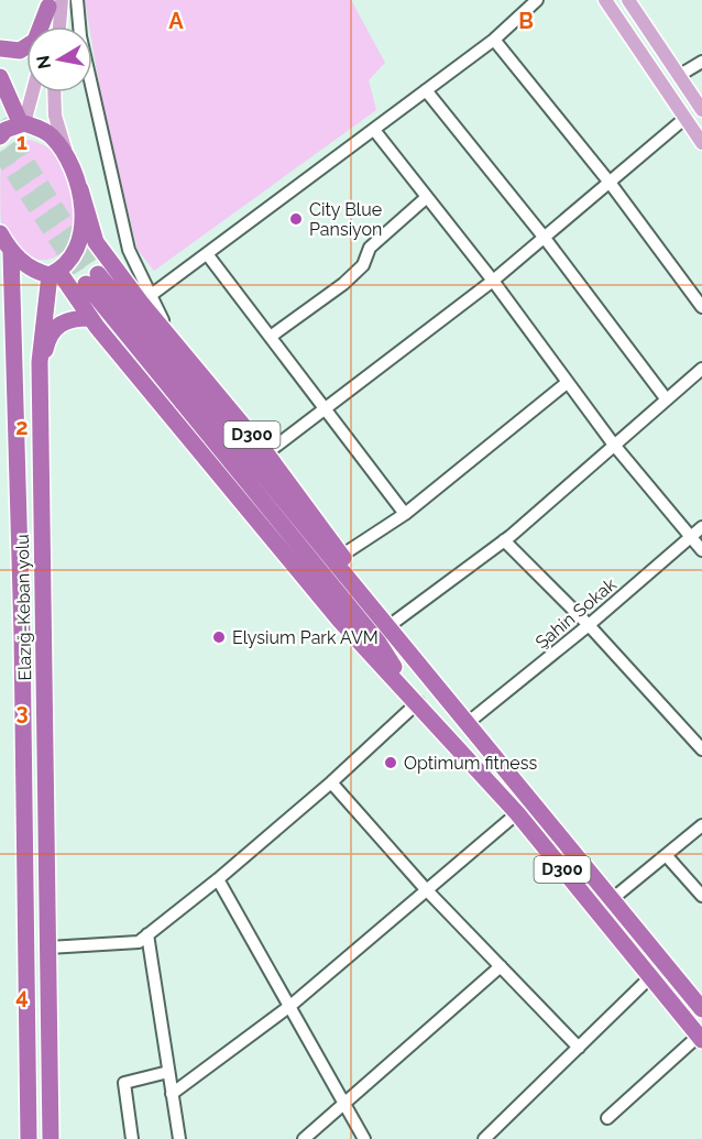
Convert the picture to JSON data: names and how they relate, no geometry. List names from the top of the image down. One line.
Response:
{"streets":{"highway":["D300","Elazığ-Keban yolu"],"street":["Şahin Sokak"]},"crossings":[["D300","Elazığ-Keban yolu"],["D300","Şahin Sokak"]],"places":["City Blue Pansiyon","Elysium Park AVM","Optimum fitness"],"north":"left","grid":{"columns":["A","B"],"rows":["1","2","3","4"]}}
